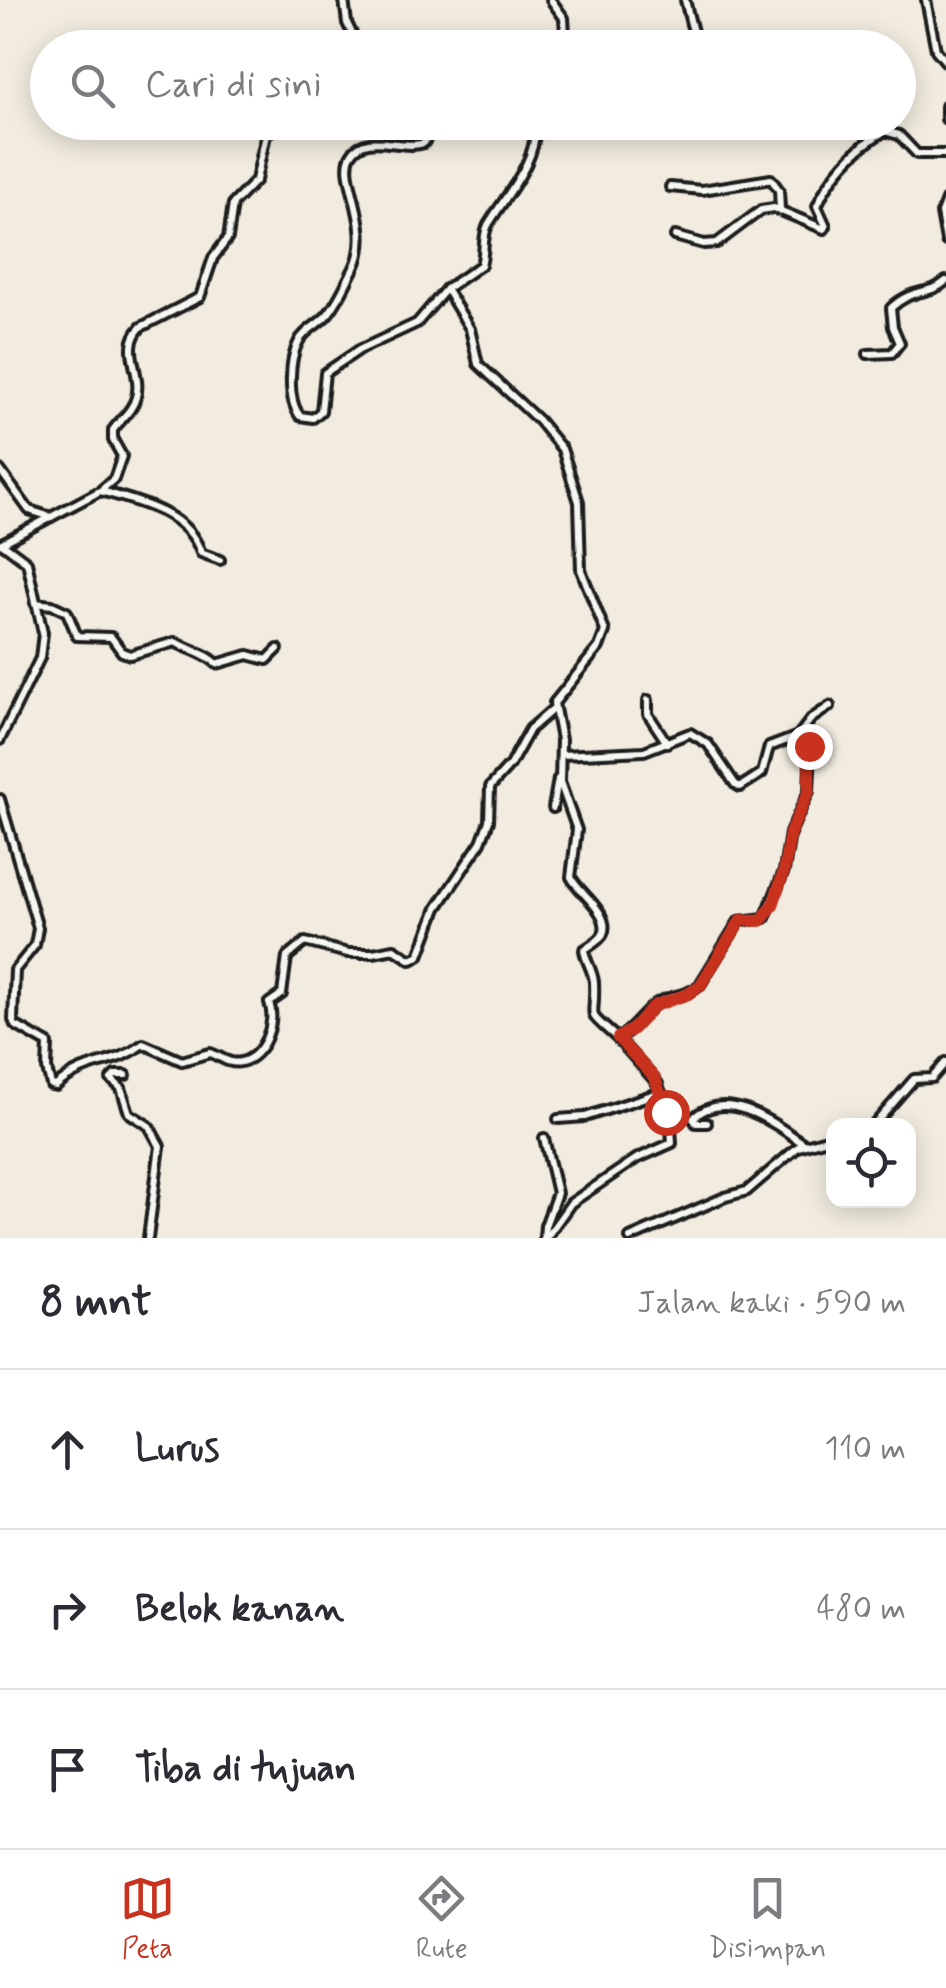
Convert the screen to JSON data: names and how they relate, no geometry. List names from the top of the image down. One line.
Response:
{"page":{"search":"Cari di sini","heading":["8 mnt","Jalan kaki · 590 m"],"list":[["Lurus","110 m"],["Belok kanan","480 m"],"Tiba di tujuan"],"nav":["Peta","Rute","Disimpan"]}}
